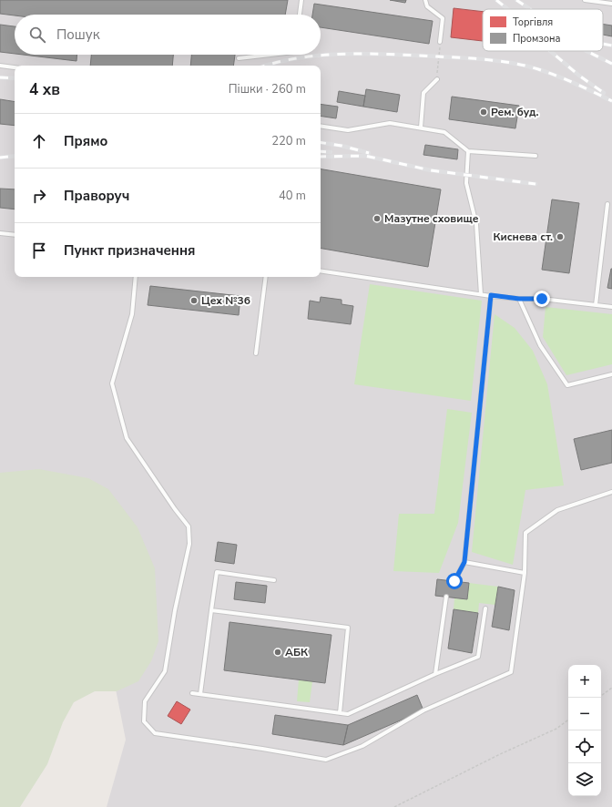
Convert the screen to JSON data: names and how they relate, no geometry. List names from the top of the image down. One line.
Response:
{"places":["Рем. буд.","Мазутне сховище","Киснева ст.","Цех №36","АБК"],"legend":["Торгівля","Промзона"],"page":{"search":"Пошук","heading":["4 хв","Пішки · 260 m"],"list":[["Прямо","220 m"],["Праворуч","40 m"],"Пункт призначення"],"map_buttons":["+","−"]}}
